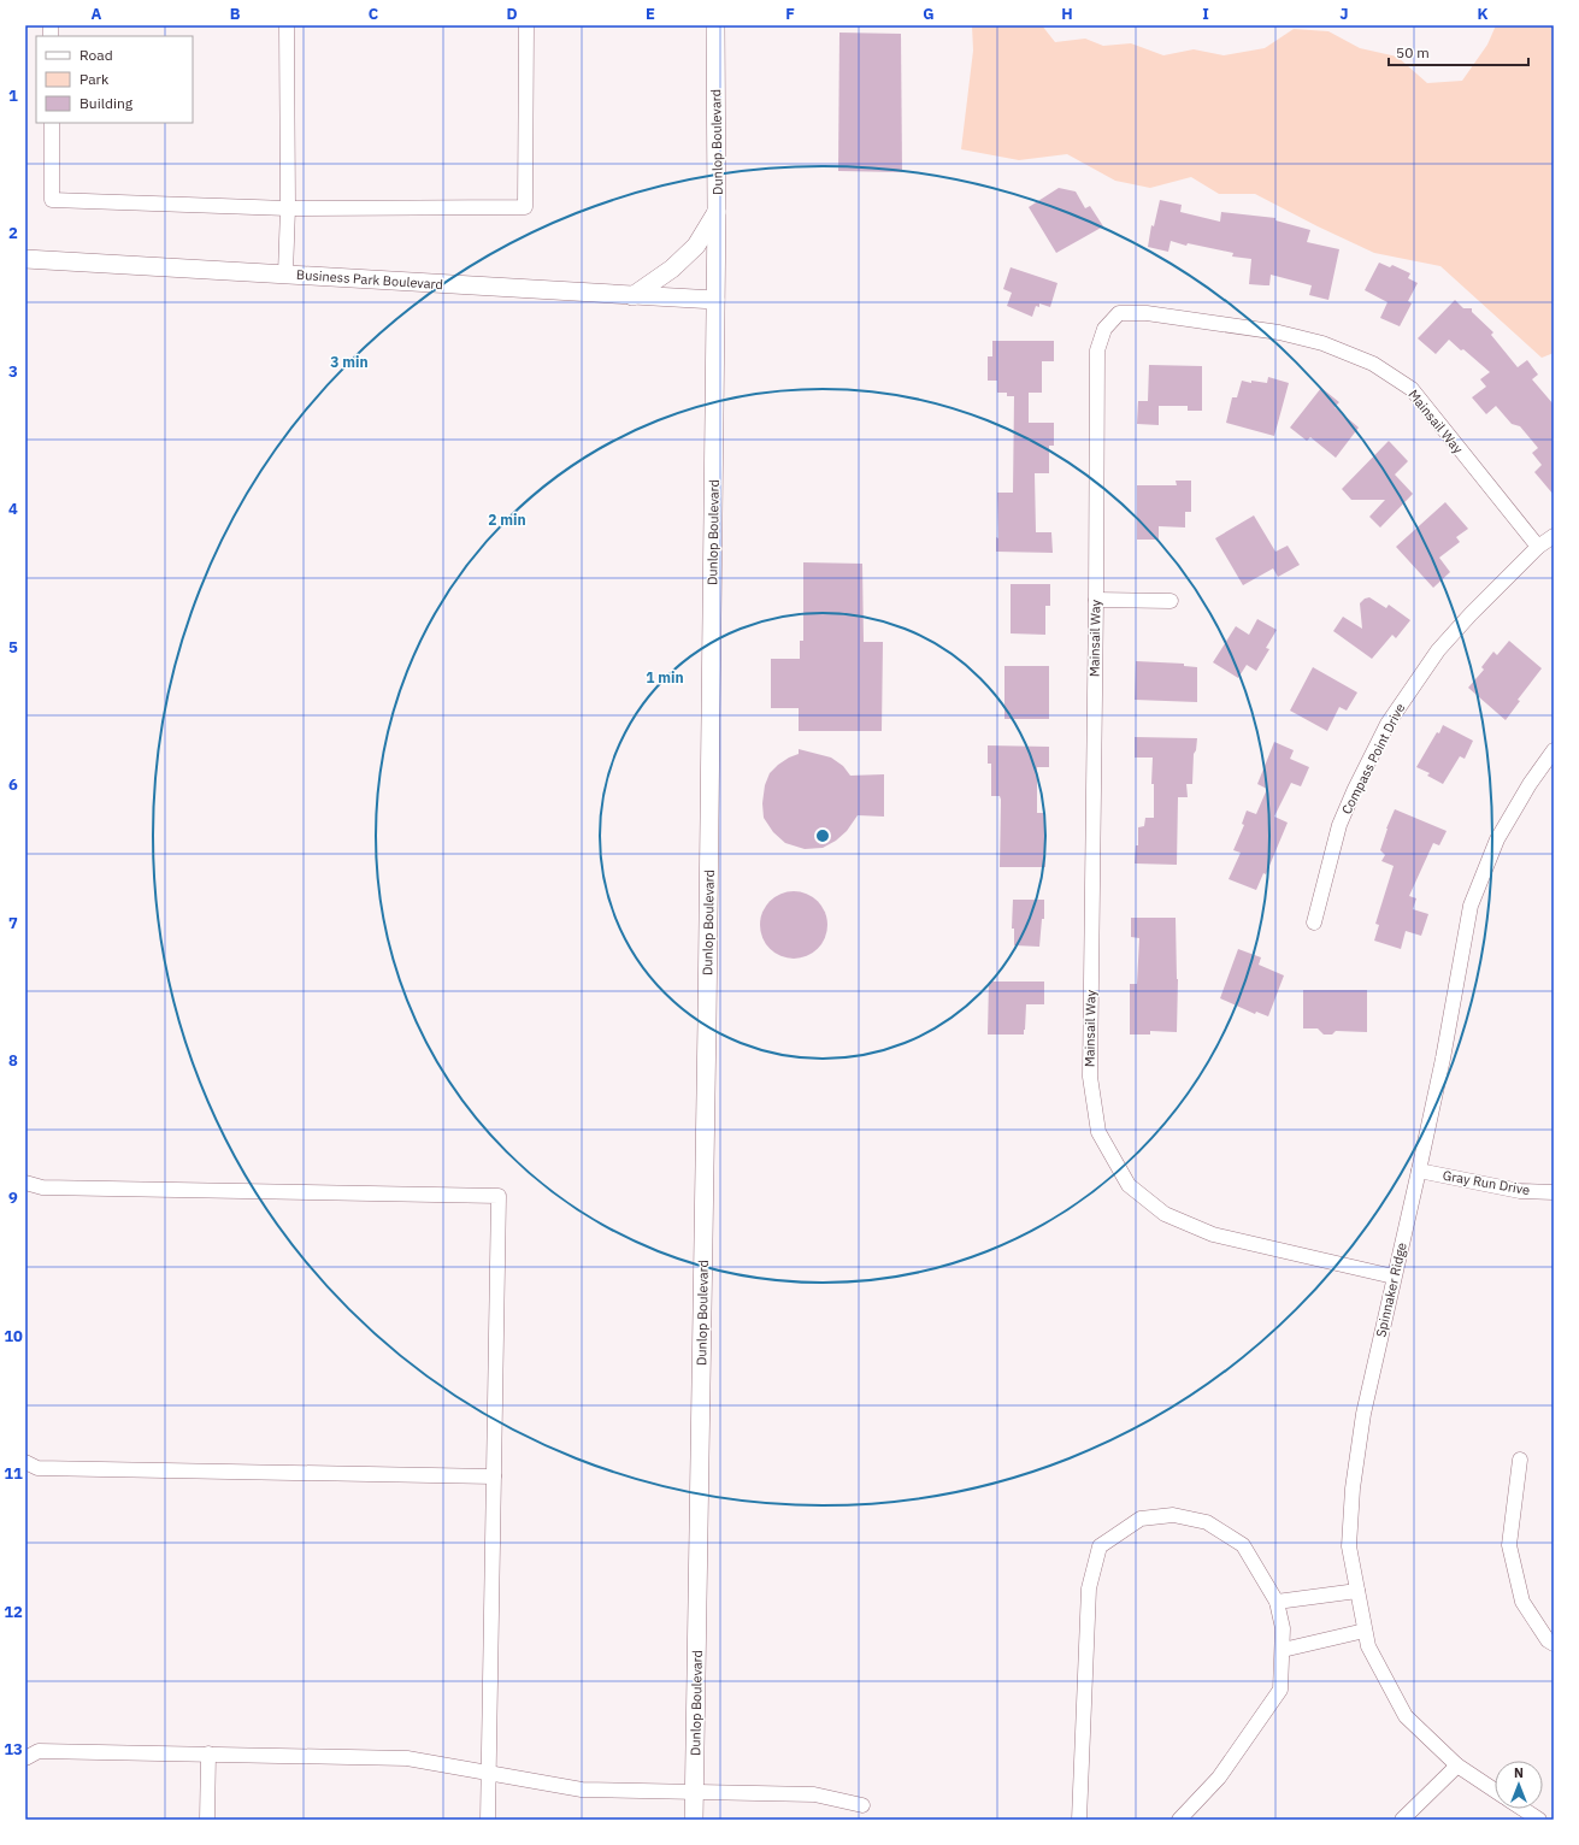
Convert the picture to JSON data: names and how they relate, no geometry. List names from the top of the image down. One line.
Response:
{"streets":{"street":["Dunlop Boulevard","Business Park Boulevard","Mainsail Way","Compass Point Drive","Gray Run Drive","Spinnaker Ridge"]},"crossings":[["Dunlop Boulevard","Business Park Boulevard"],["Mainsail Way","Compass Point Drive"],["Mainsail Way","Spinnaker Ridge"],["Gray Run Drive","Spinnaker Ridge"]],"legend":["Road","Park","Building"],"scale_bar":"50 m","north":"top","grid":{"columns":["A","B","C","D","E","F","G","H","I","J","K"],"rows":["1","2","3","4","5","6","7","8","9","10","11","12","13"]},"rings":["3 min","2 min","1 min"]}
